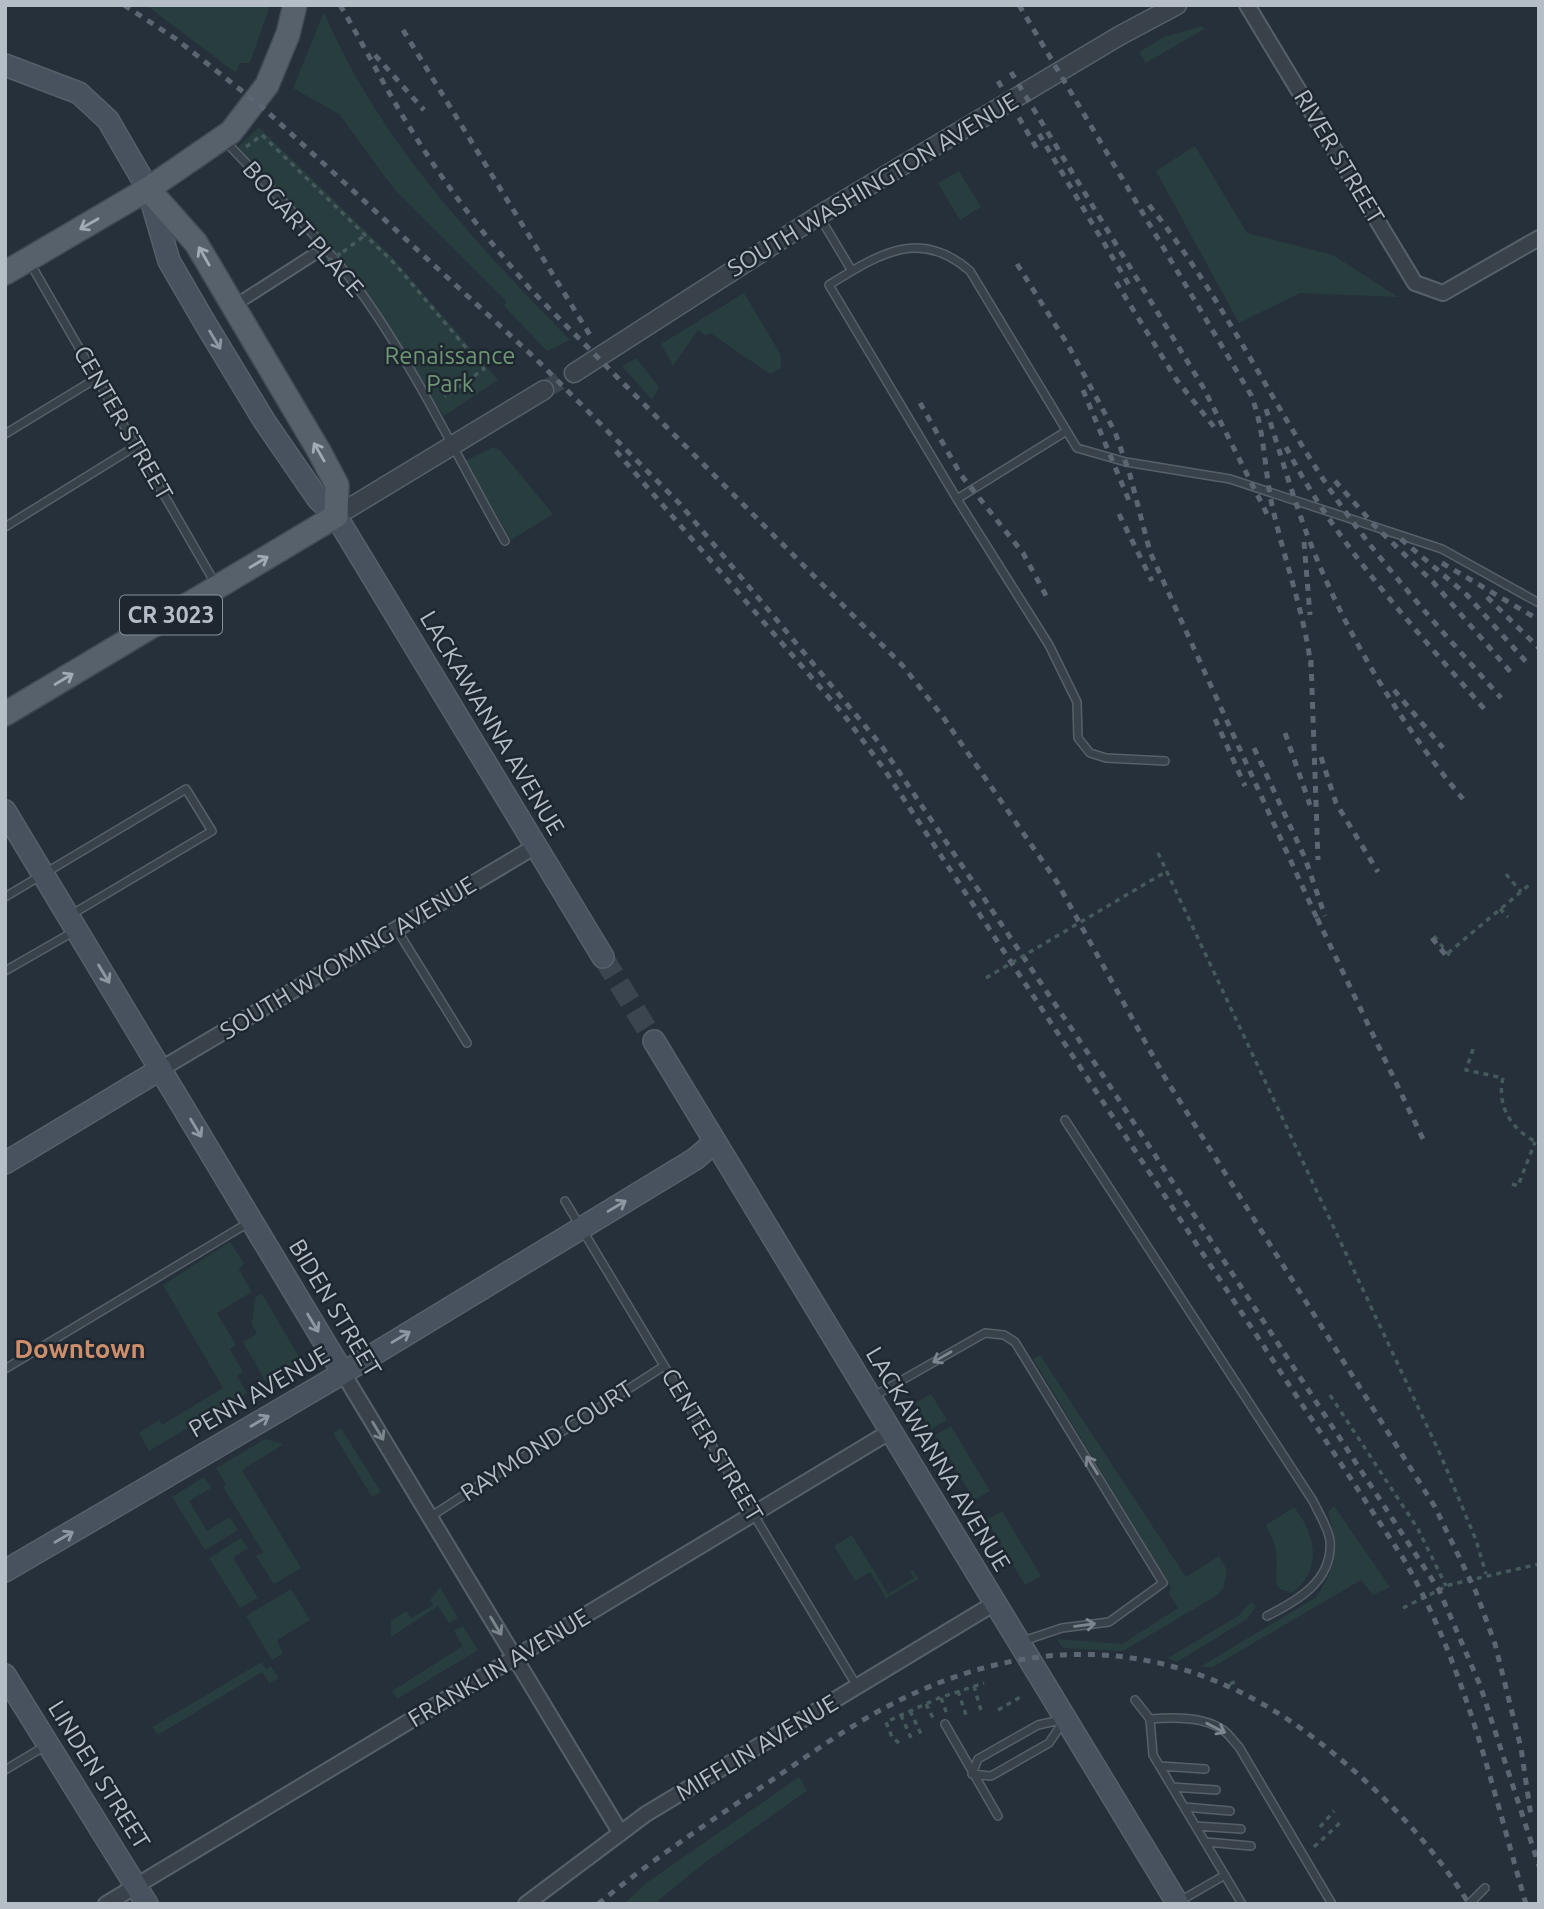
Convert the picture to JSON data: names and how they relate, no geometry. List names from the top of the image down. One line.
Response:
{"streets":{"main road":["CR 3023","LACKAWANNA AVENUE","BIDEN STREET","PENN AVENUE","LINDEN STREET"],"street":["RIVER STREET","SOUTH WASHINGTON AVENUE","SOUTH WYOMING AVENUE","FRANKLIN AVENUE","MIFFLIN AVENUE"],"lane":["BOGART PLACE","CENTER STREET","RAYMOND COURT"]},"crossings":[["CENTER STREET","CR 3023"],["CENTER STREET","PENN AVENUE"],["CENTER STREET","RAYMOND COURT"],["CENTER STREET","FRANKLIN AVENUE"],["CENTER STREET","MIFFLIN AVENUE"],["CR 3023","LACKAWANNA AVENUE"],["LACKAWANNA AVENUE","SOUTH WYOMING AVENUE"],["LACKAWANNA AVENUE","PENN AVENUE"],["LACKAWANNA AVENUE","FRANKLIN AVENUE"],["LACKAWANNA AVENUE","MIFFLIN AVENUE"],["SOUTH WYOMING AVENUE","BIDEN STREET"],["BIDEN STREET","PENN AVENUE"],["BIDEN STREET","RAYMOND COURT"],["BIDEN STREET","FRANKLIN AVENUE"],["BIDEN STREET","MIFFLIN AVENUE"],["FRANKLIN AVENUE","LINDEN STREET"]],"one_way":["BIDEN STREET","PENN AVENUE"],"districts":["Downtown"],"parks":["Renaissance Park"]}
